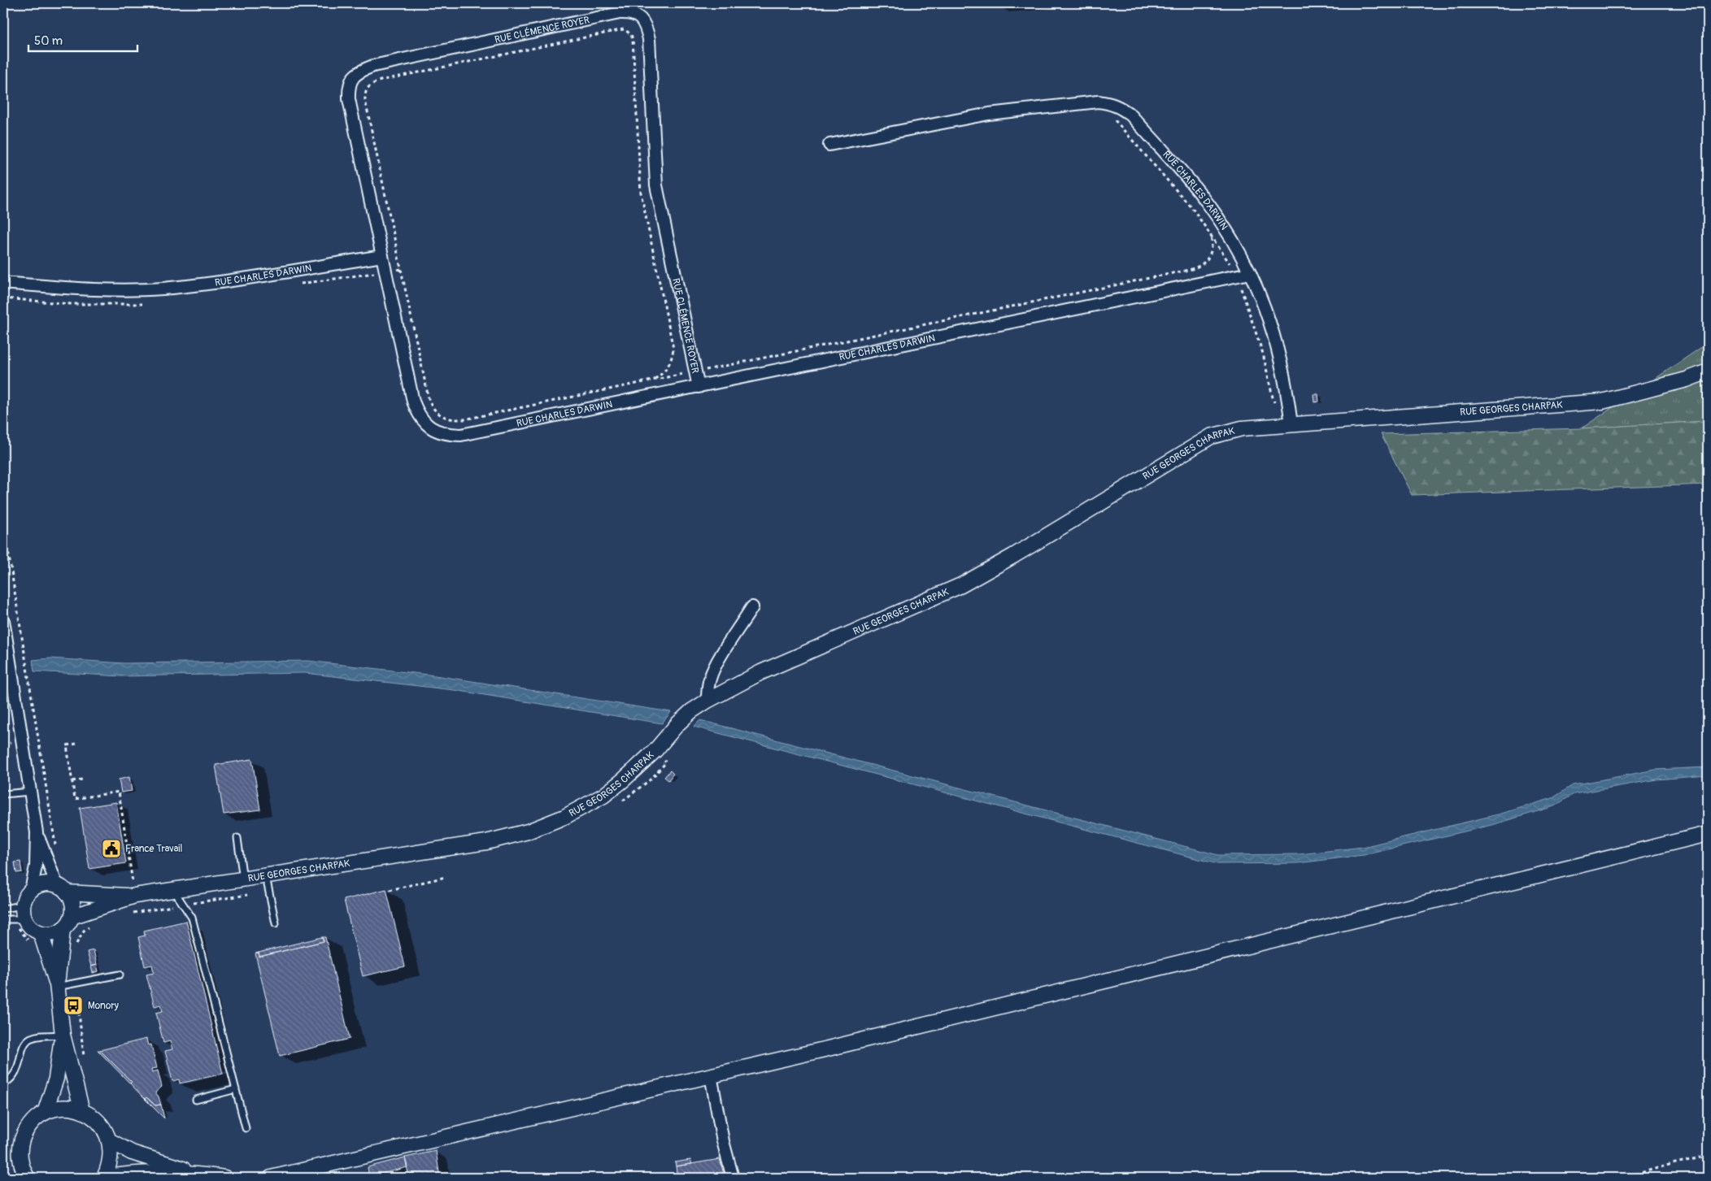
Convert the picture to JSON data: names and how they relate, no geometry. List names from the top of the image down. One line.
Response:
{"streets":{"street":["RUE CLÉMENCE ROYER","RUE CHARLES DARWIN","RUE GEORGES CHARPAK"]},"crossings":[["RUE CLÉMENCE ROYER","RUE CHARLES DARWIN"],["RUE CHARLES DARWIN","RUE GEORGES CHARPAK"]],"places":{"public building":["France Travail"],"bus stop":["Monory"]},"scale_bar":"50 m"}
